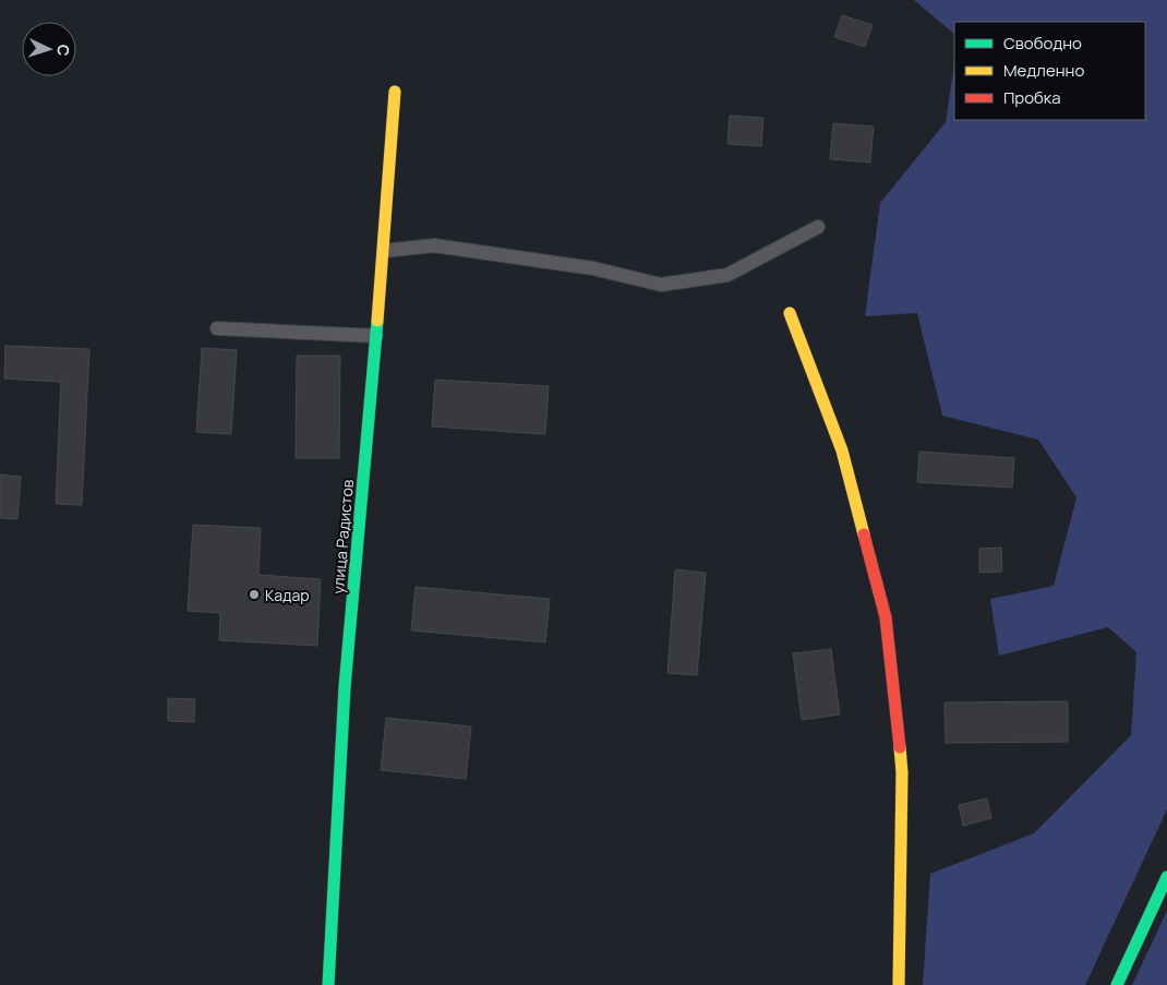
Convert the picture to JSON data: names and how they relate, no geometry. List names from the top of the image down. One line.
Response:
{"streets":{"street":["улица Радистов"]},"places":["Кадар"],"legend":["Свободно","Медленно","Пробка"],"north":"right"}
